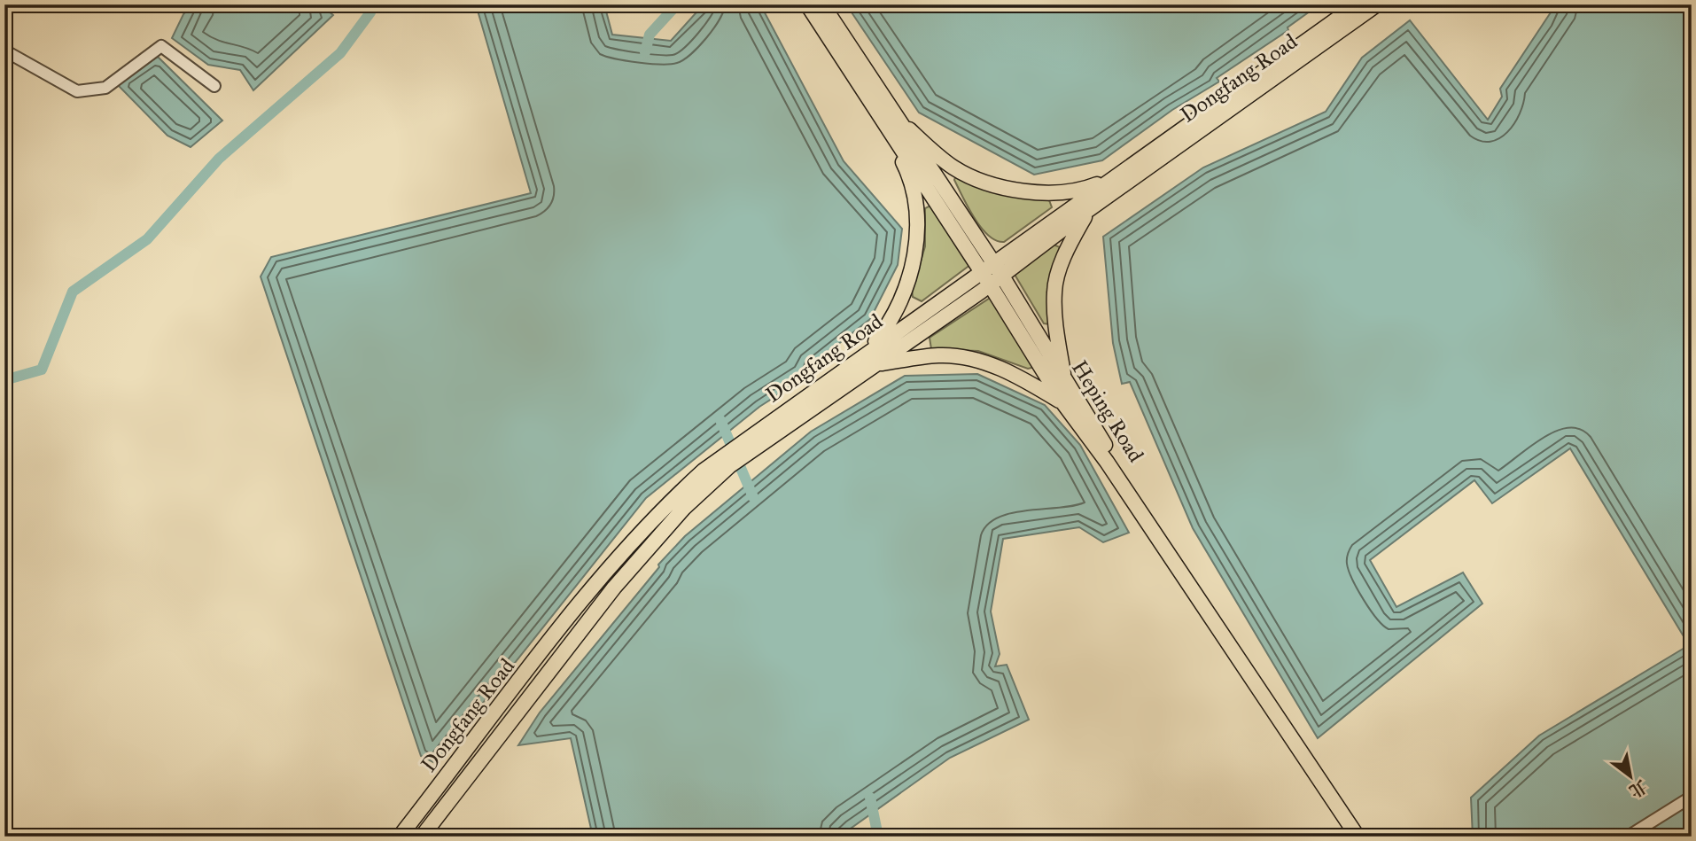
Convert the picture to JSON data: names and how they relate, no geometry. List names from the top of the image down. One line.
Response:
{"streets":{"main road":["Dongfang Road","Heping Road"]},"crossings":[["Dongfang Road","Heping Road"]],"north":"bottom right"}
